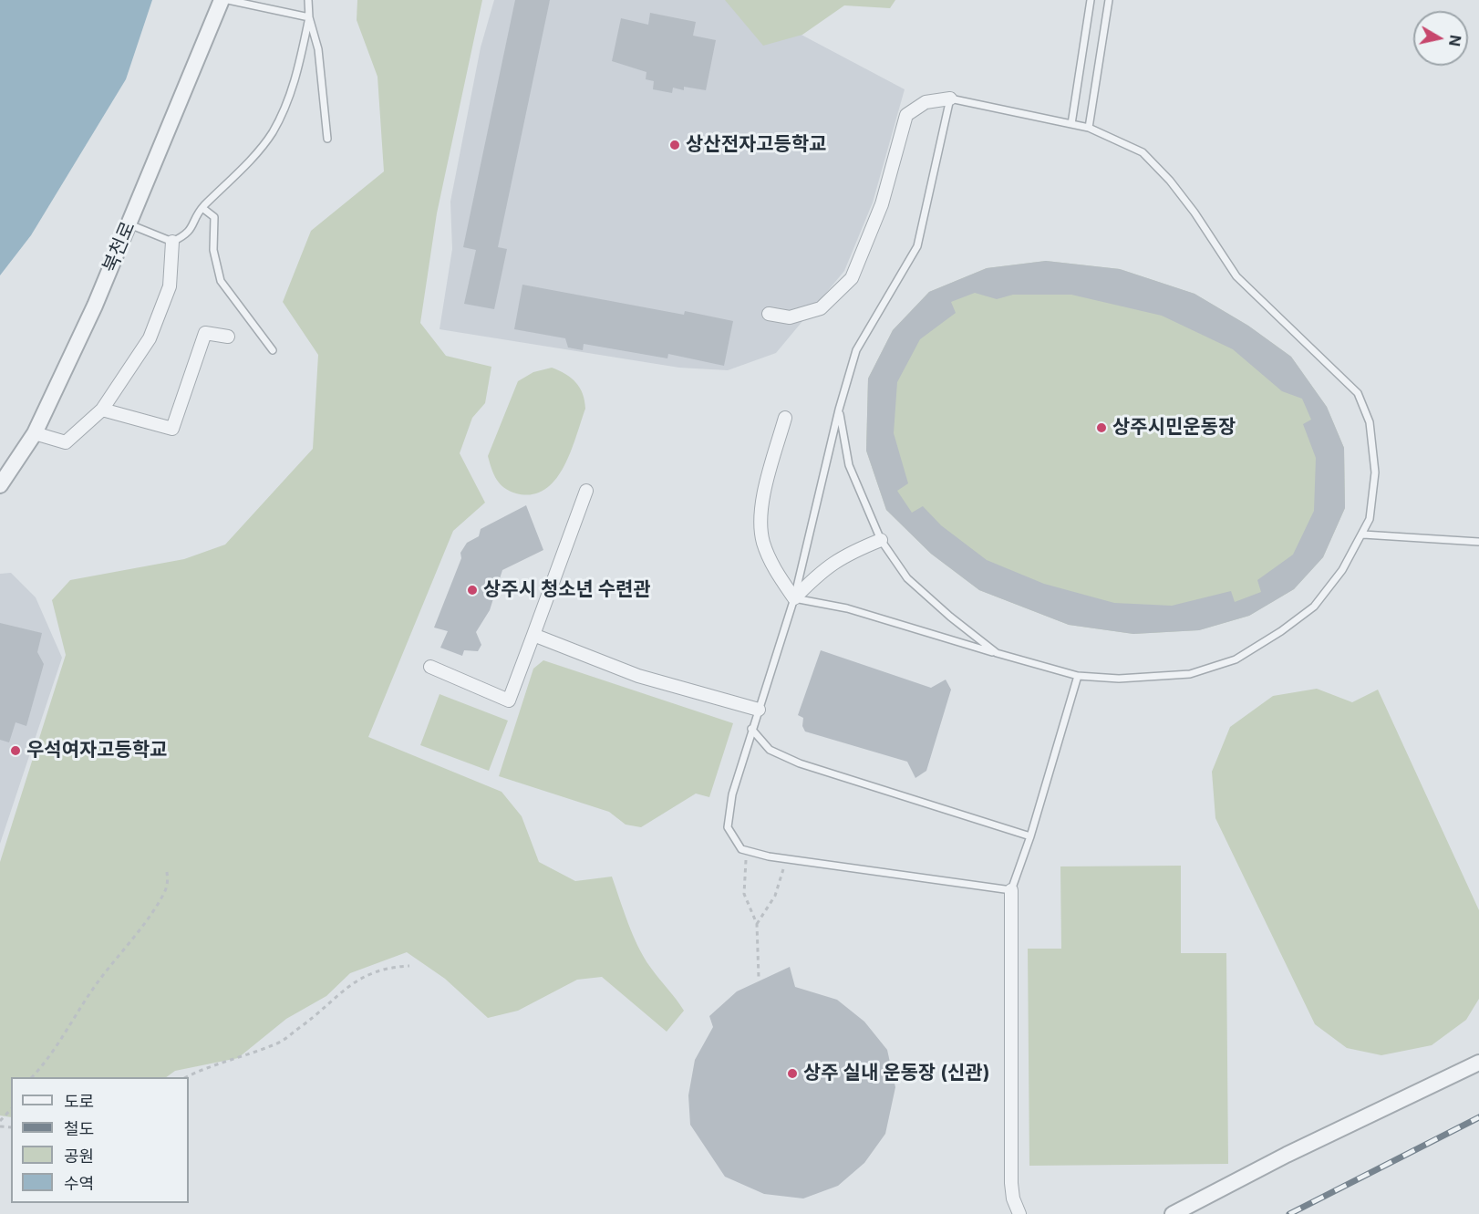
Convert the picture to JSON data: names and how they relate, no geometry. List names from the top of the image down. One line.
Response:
{"streets":{"street":["북천로"]},"places":["상산전자고등학교","상주시민운동장","상주시 청소년 수련관","우석여자고등학교","상주 실내 운동장 (신관)"],"legend":["도로","철도","공원","수역"],"north":"right"}
